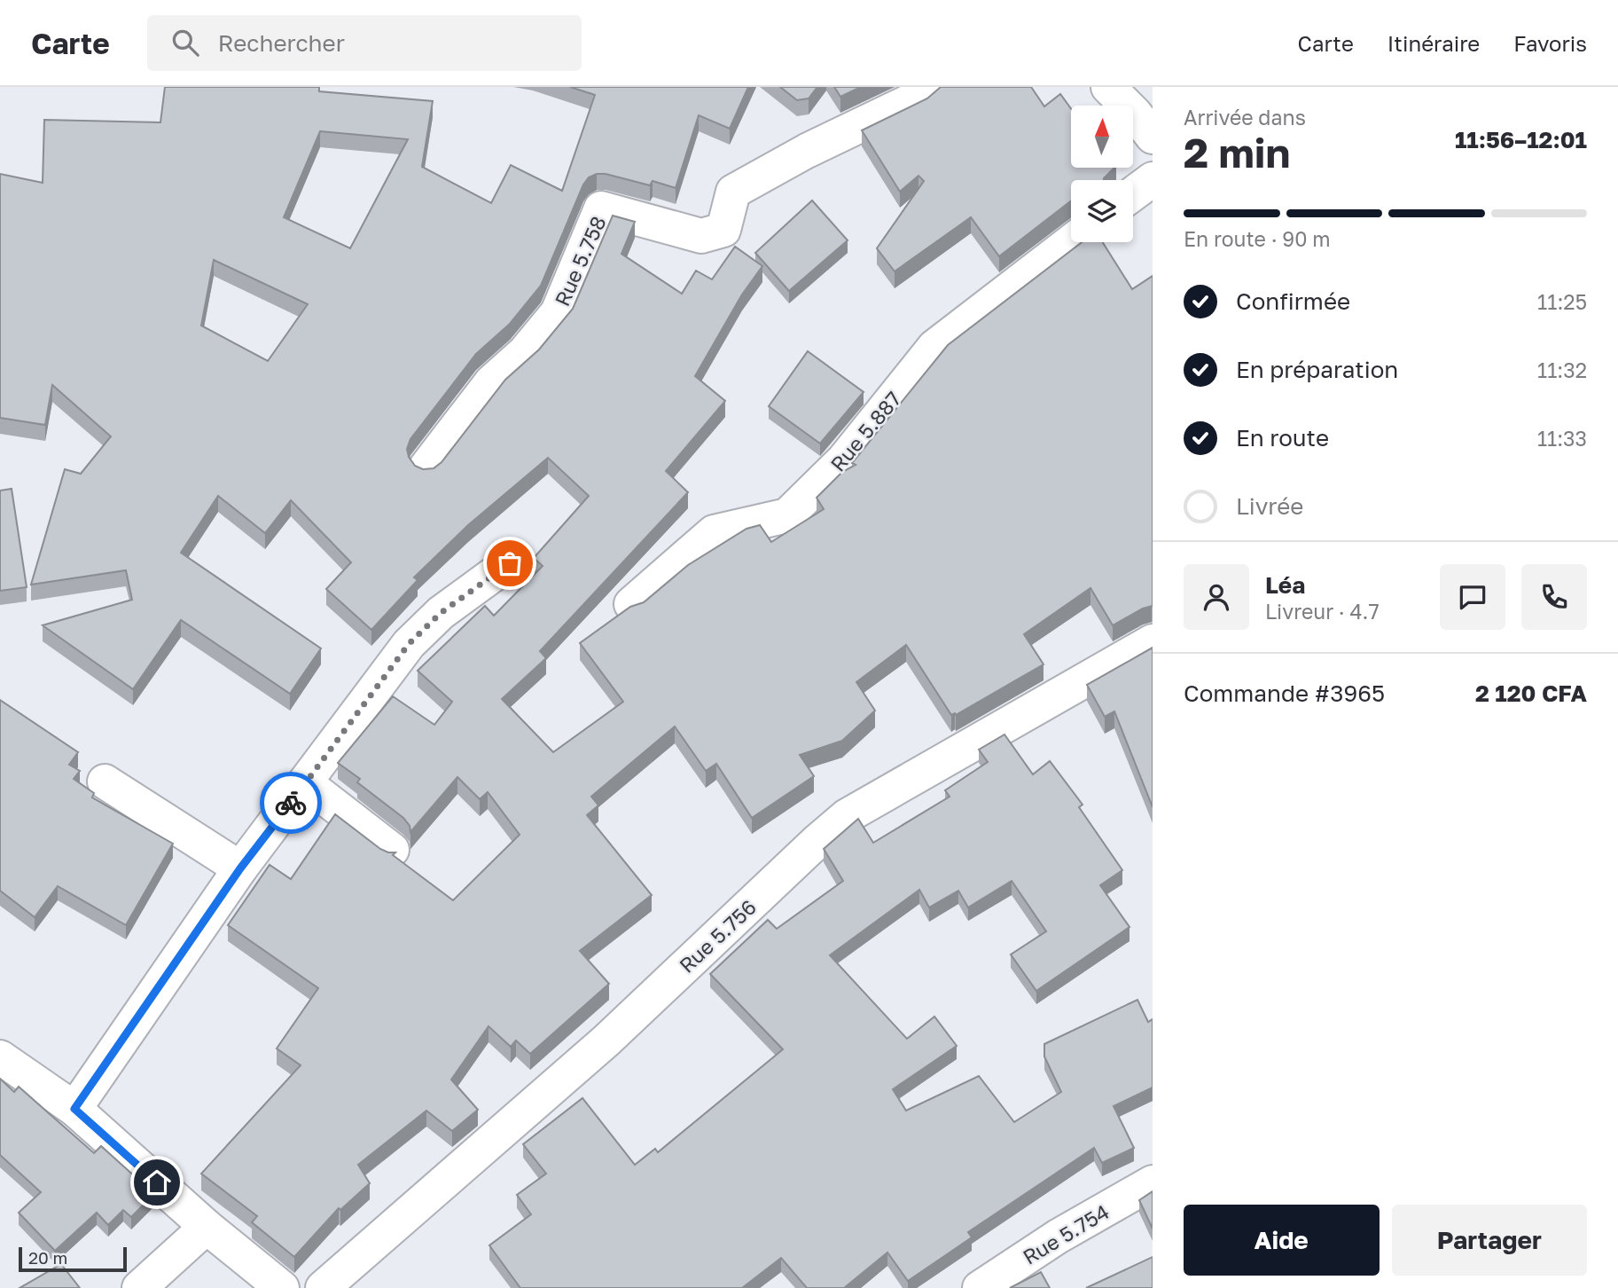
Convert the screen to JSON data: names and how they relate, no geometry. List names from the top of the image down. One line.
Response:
{"streets":{"street":["Rue 5.758","Rue 5.887","Rue 5.756","Rue 5.754"]},"scale_bar":"20 m","north":"top","page":{"header":"Carte","search":"Rechercher","nav":["Carte","Itinéraire","Favoris"],"heading":["2 min","Arrivée dans","11:56–12:01"],"panel":["Léa","Livreur · 4.7","Commande #3965","2 120 CFA"],"bar":"En route · 90 m","list":[["Confirmée","11:25"],["En préparation","11:32"],["En route","11:33"],"Livrée"],"buttons":["Aide","Partager"],"scale":"20 m"}}
